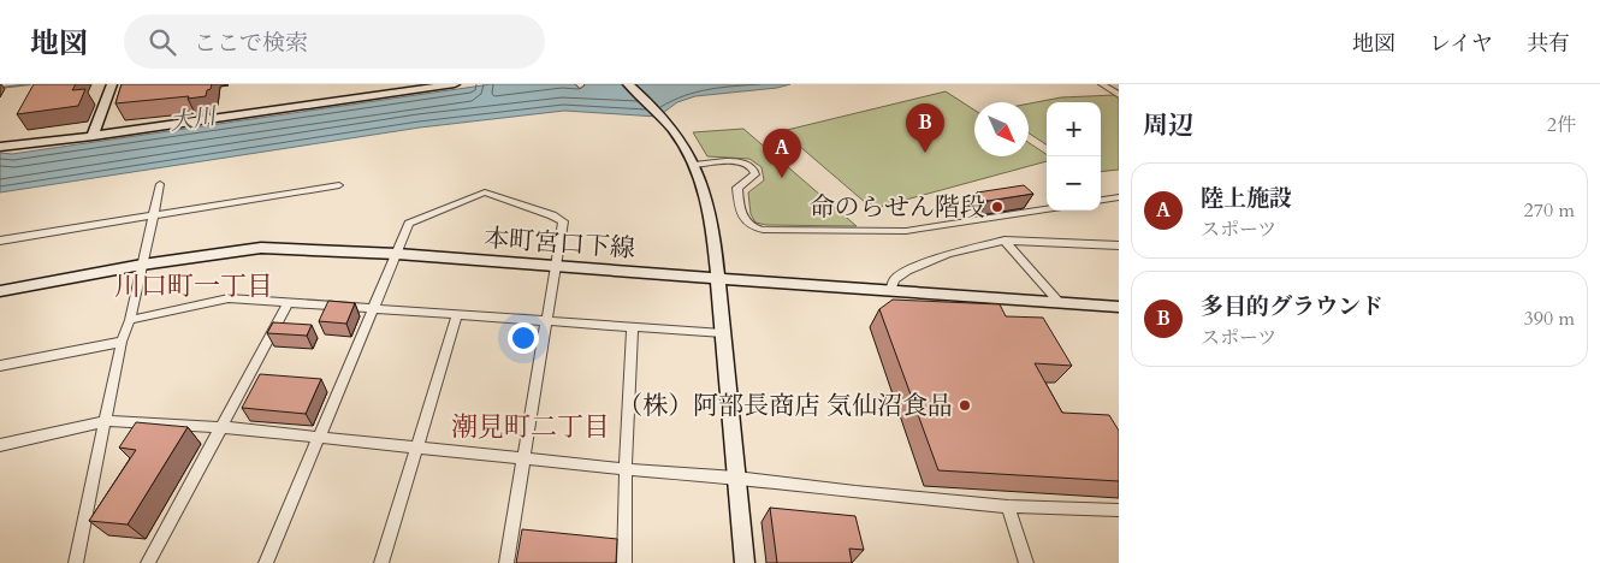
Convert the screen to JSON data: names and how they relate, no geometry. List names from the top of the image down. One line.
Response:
{"streets":{"street":["本町宮口下線"]},"districts":["川口町一丁目","潮見町二丁目"],"water":["大川"],"places":["命のらせん階段","（株）阿部長商店 気仙沼食品"],"north":"bottom right","page":{"header":"地図","search":"ここで検索","nav":["地図","レイヤ","共有"],"heading":["周辺","2件"],"map_buttons":["+","−"],"pins":["B","A"],"list":[{"mark":"A","name":"陸上施設","note":"スポーツ","value":"270 m"},{"mark":"B","name":"多目的グラウンド","note":"スポーツ","value":"390 m"}]}}
